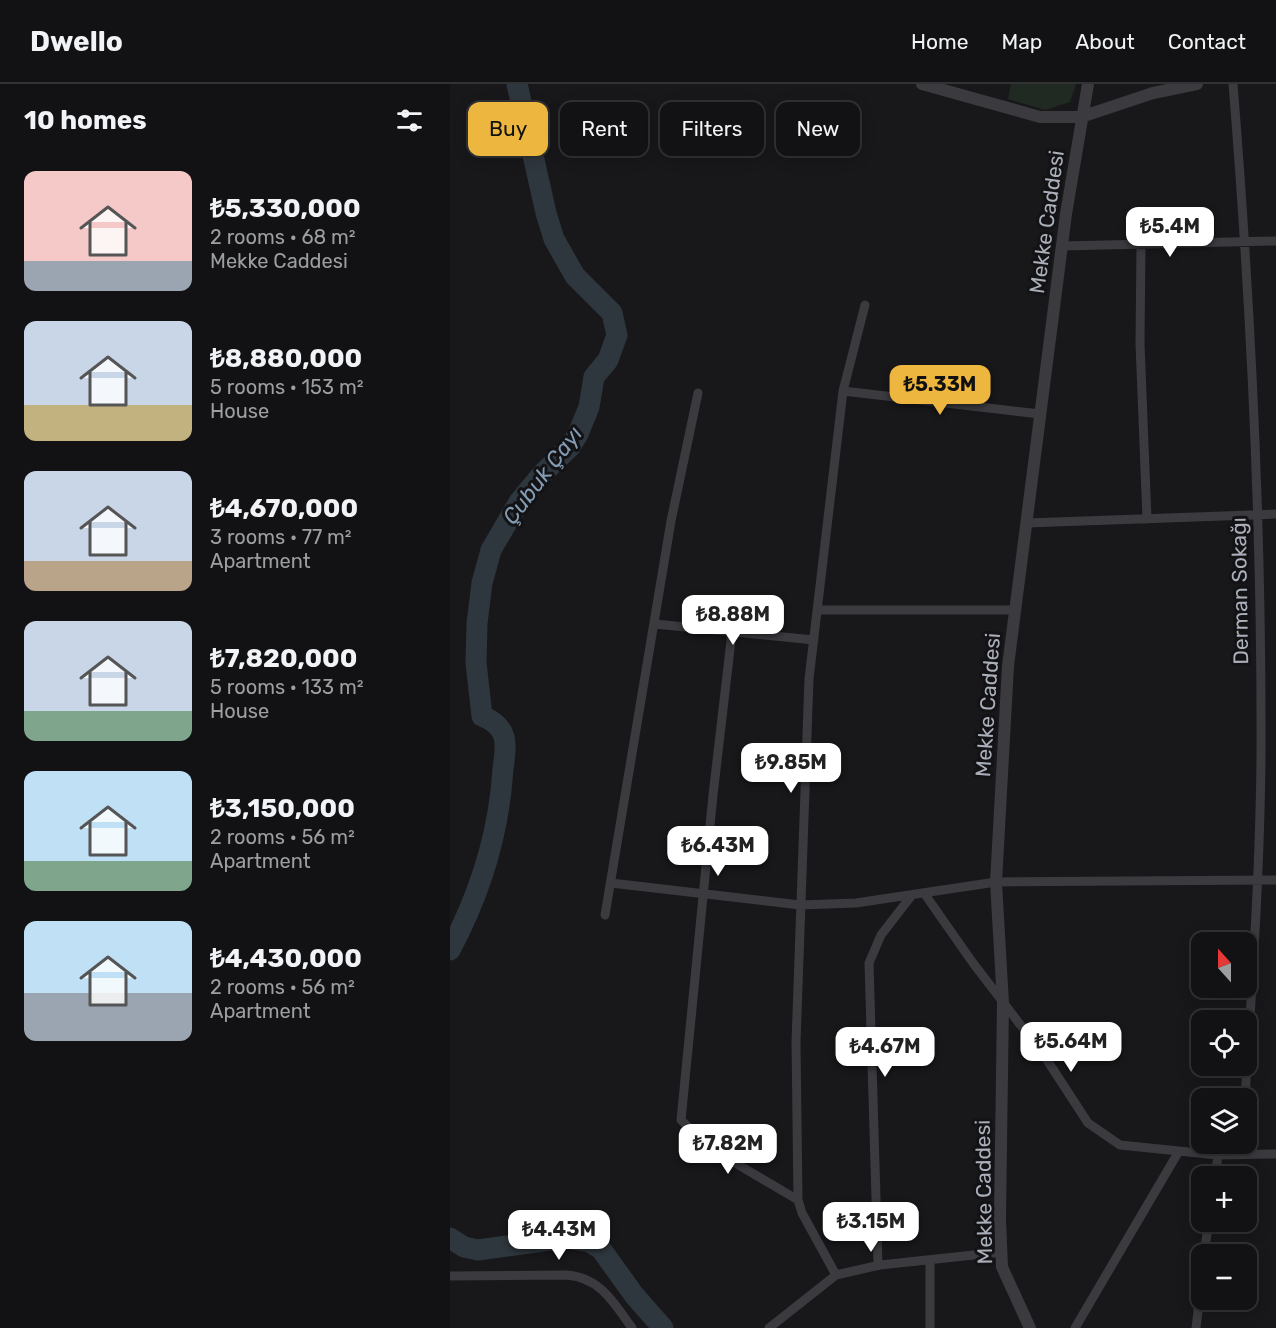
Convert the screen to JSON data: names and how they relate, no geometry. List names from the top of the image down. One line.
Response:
{"streets":{"street":["Mekke Caddesi","Derman Sokağı"]},"water":["Çubuk Çayı"],"north":"top","page":{"header":"Dwello","nav":["Home","Map","About","Contact"],"heading":"10 homes","chip":["Buy","Rent","Filters","New"],"list":[{"name":"₺5,330,000","note":"2 rooms · 68 m² · Mekke Caddesi"},{"name":"₺8,880,000","note":"5 rooms · 153 m² · House"},{"name":"₺4,670,000","note":"3 rooms · 77 m² · Apartment"},{"name":"₺7,820,000","note":"5 rooms · 133 m² · House"},{"name":"₺3,150,000","note":"2 rooms · 56 m² · Apartment"},{"name":"₺4,430,000","note":"2 rooms · 56 m² · Apartment"}],"price":["₺5.4M","₺5.33M","₺8.88M","₺9.85M","₺6.43M","₺5.64M","₺4.67M","₺7.82M","₺3.15M","₺4.43M"],"map_buttons":["+","−"]}}
